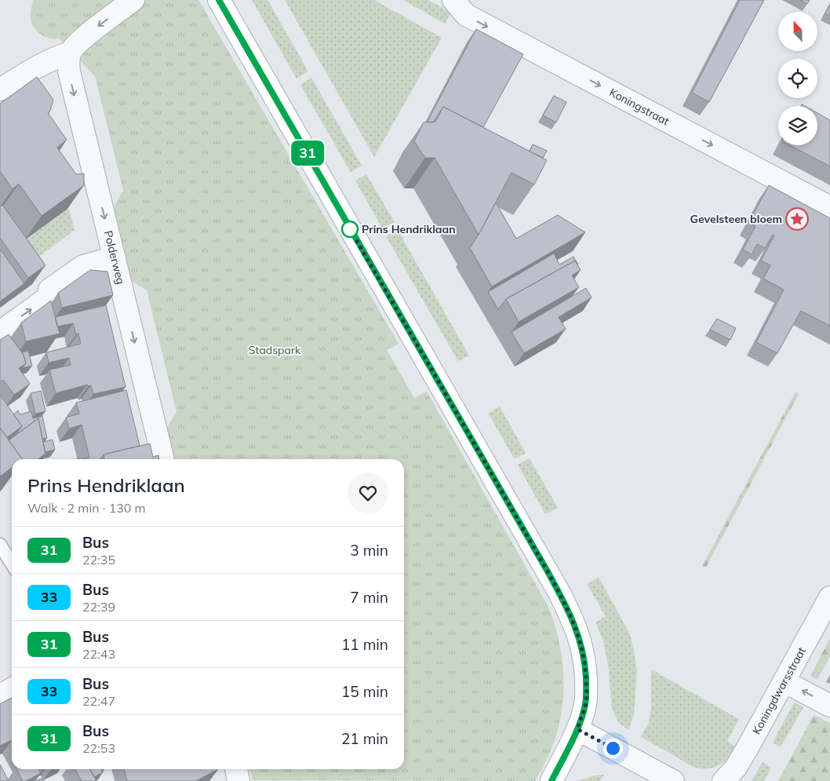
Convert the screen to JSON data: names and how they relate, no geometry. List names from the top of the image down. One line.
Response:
{"streets":{"street":["Koningstraat","Polderweg","Koningdwarsstraat"]},"one_way":["Koningstraat","Polderweg"],"parks":["Stadspark"],"places":{"place":["Gevelsteen bloem"],"other":["Prins Hendriklaan"]},"lines":["bus line 31"],"north":"top","page":{"on_map":"31","heading":["Prins Hendriklaan","Walk · 2 min · 130 m"],"list":[{"mark":"31","name":"Bus","note":"22:35","value":"3 min"},{"mark":"33","name":"Bus","note":"22:39","value":"7 min"},{"mark":"31","name":"Bus","note":"22:43","value":"11 min"},{"mark":"33","name":"Bus","note":"22:47","value":"15 min"},{"mark":"31","name":"Bus","note":"22:53","value":"21 min"}]}}
